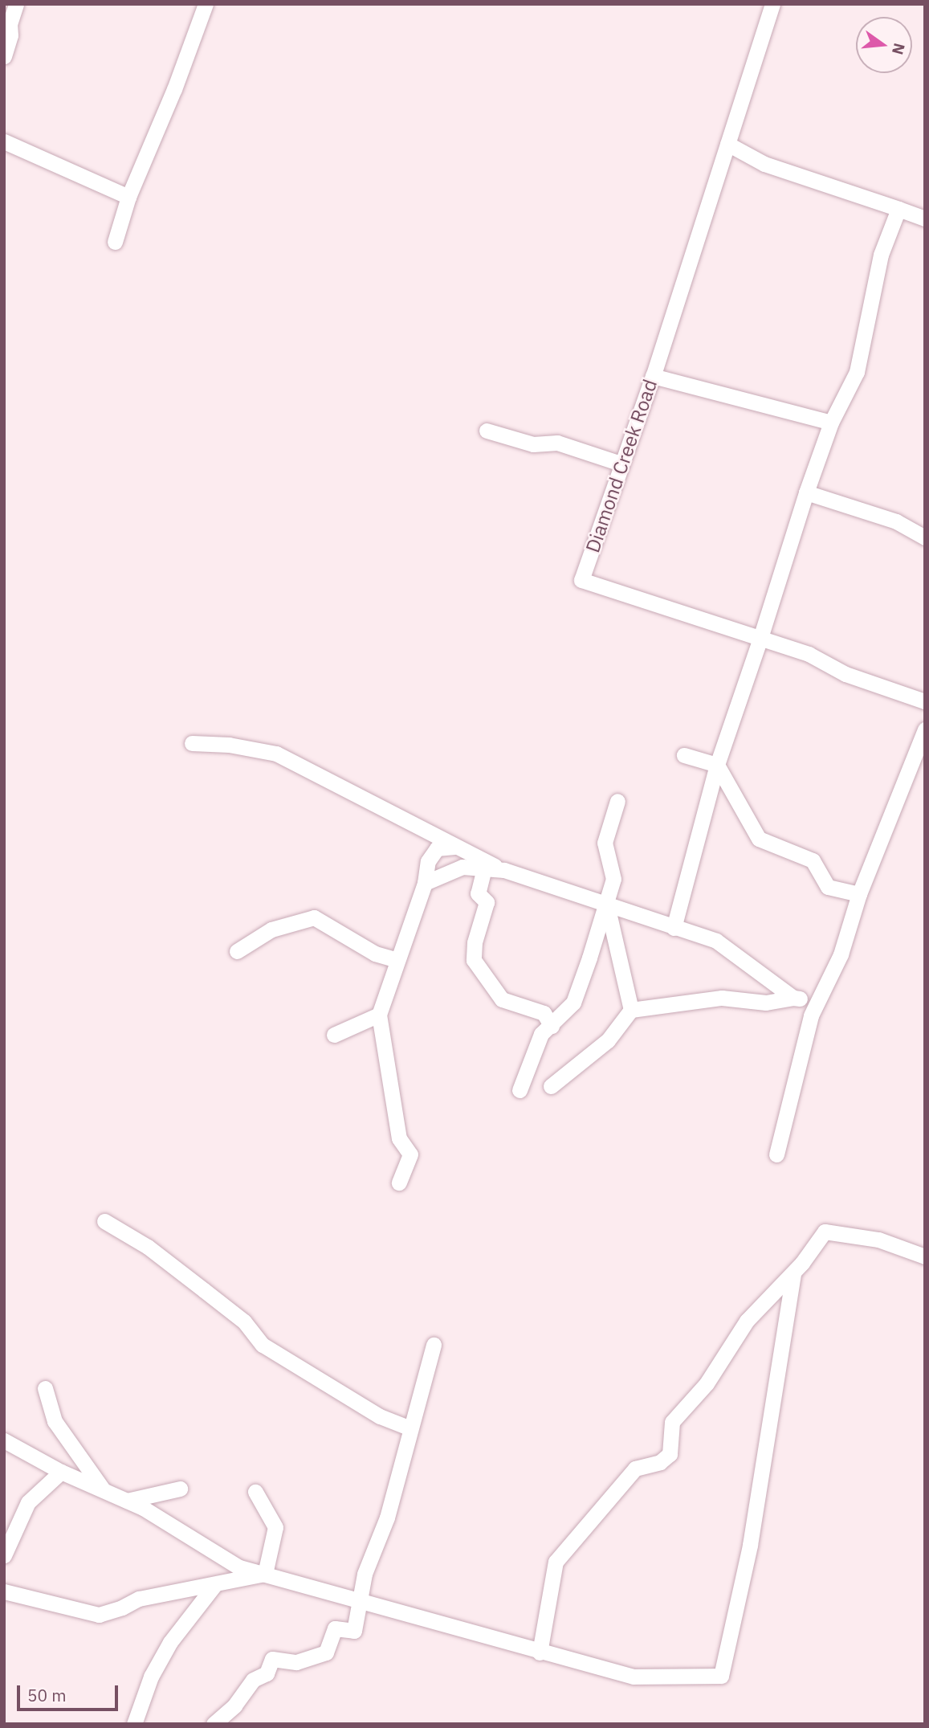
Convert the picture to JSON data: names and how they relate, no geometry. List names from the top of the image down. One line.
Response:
{"streets":{"street":["Diamond Creek Road"]},"scale_bar":"50 m","north":"right"}
